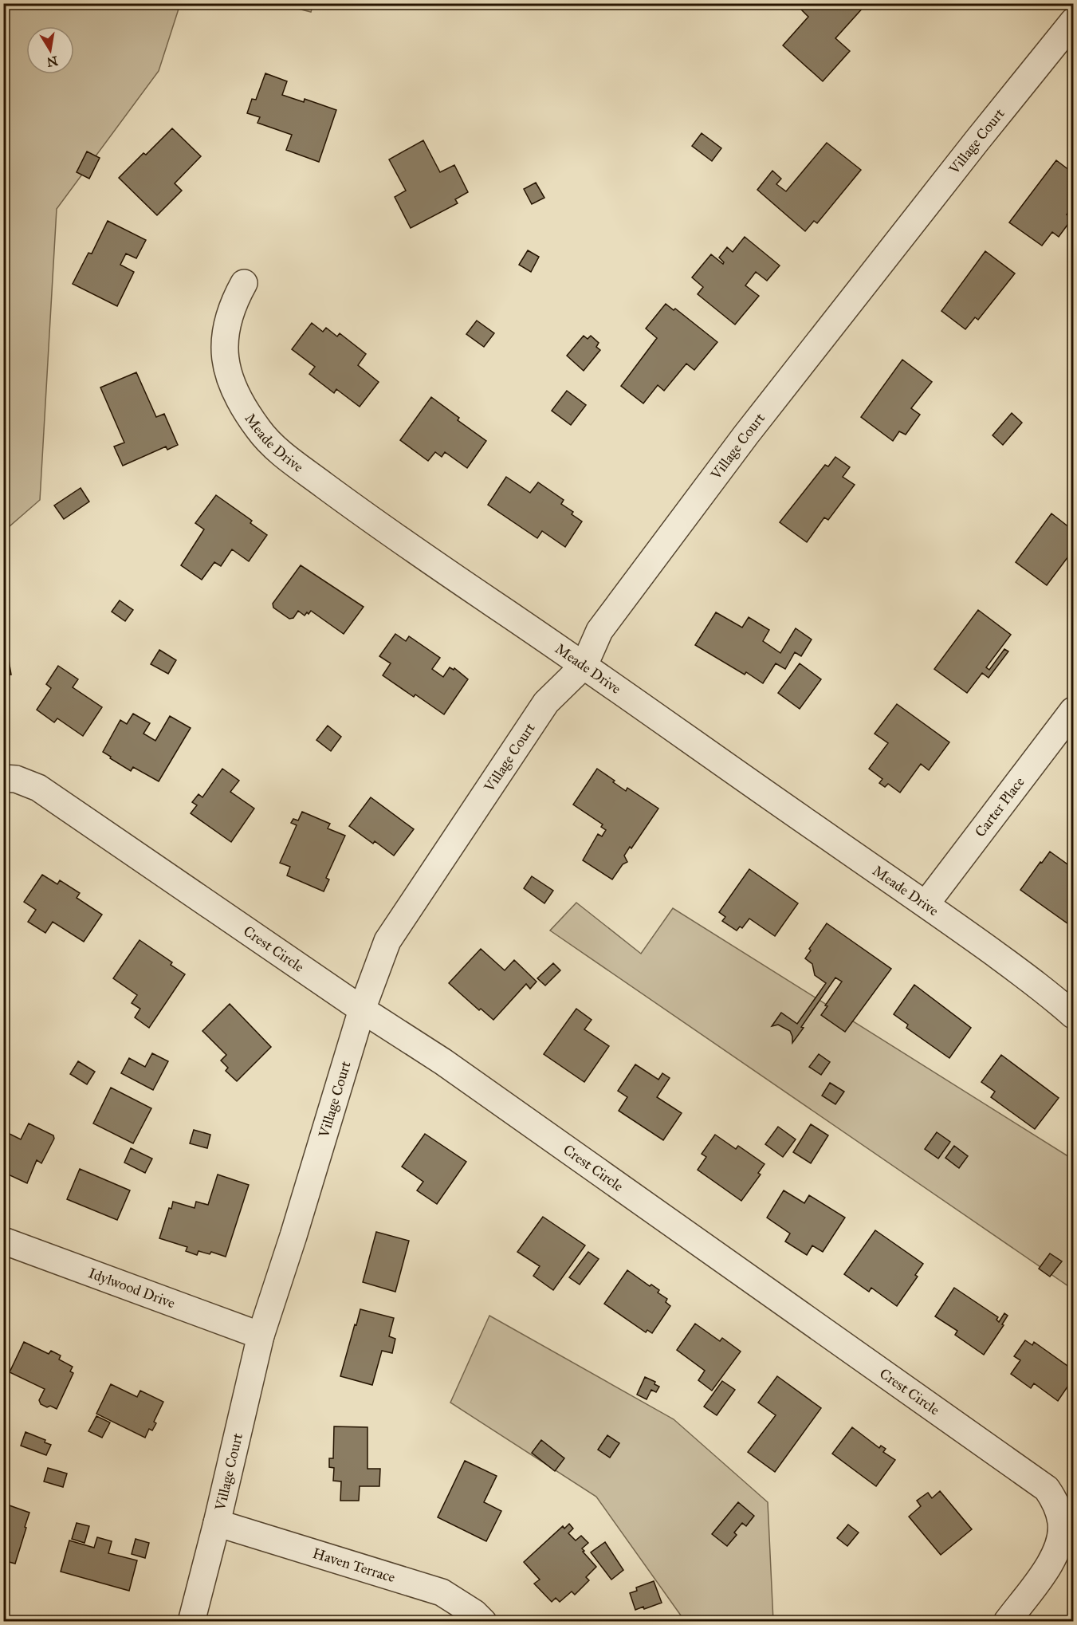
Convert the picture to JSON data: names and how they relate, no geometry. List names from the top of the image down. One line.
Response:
{"streets":{"street":["Village Court","Meade Drive","Carter Place","Crest Circle","Idylwood Drive","Haven Terrace"]},"crossings":[["Village Court","Meade Drive"],["Village Court","Crest Circle"],["Village Court","Idylwood Drive"],["Village Court","Haven Terrace"],["Meade Drive","Carter Place"]],"north":"bottom"}
